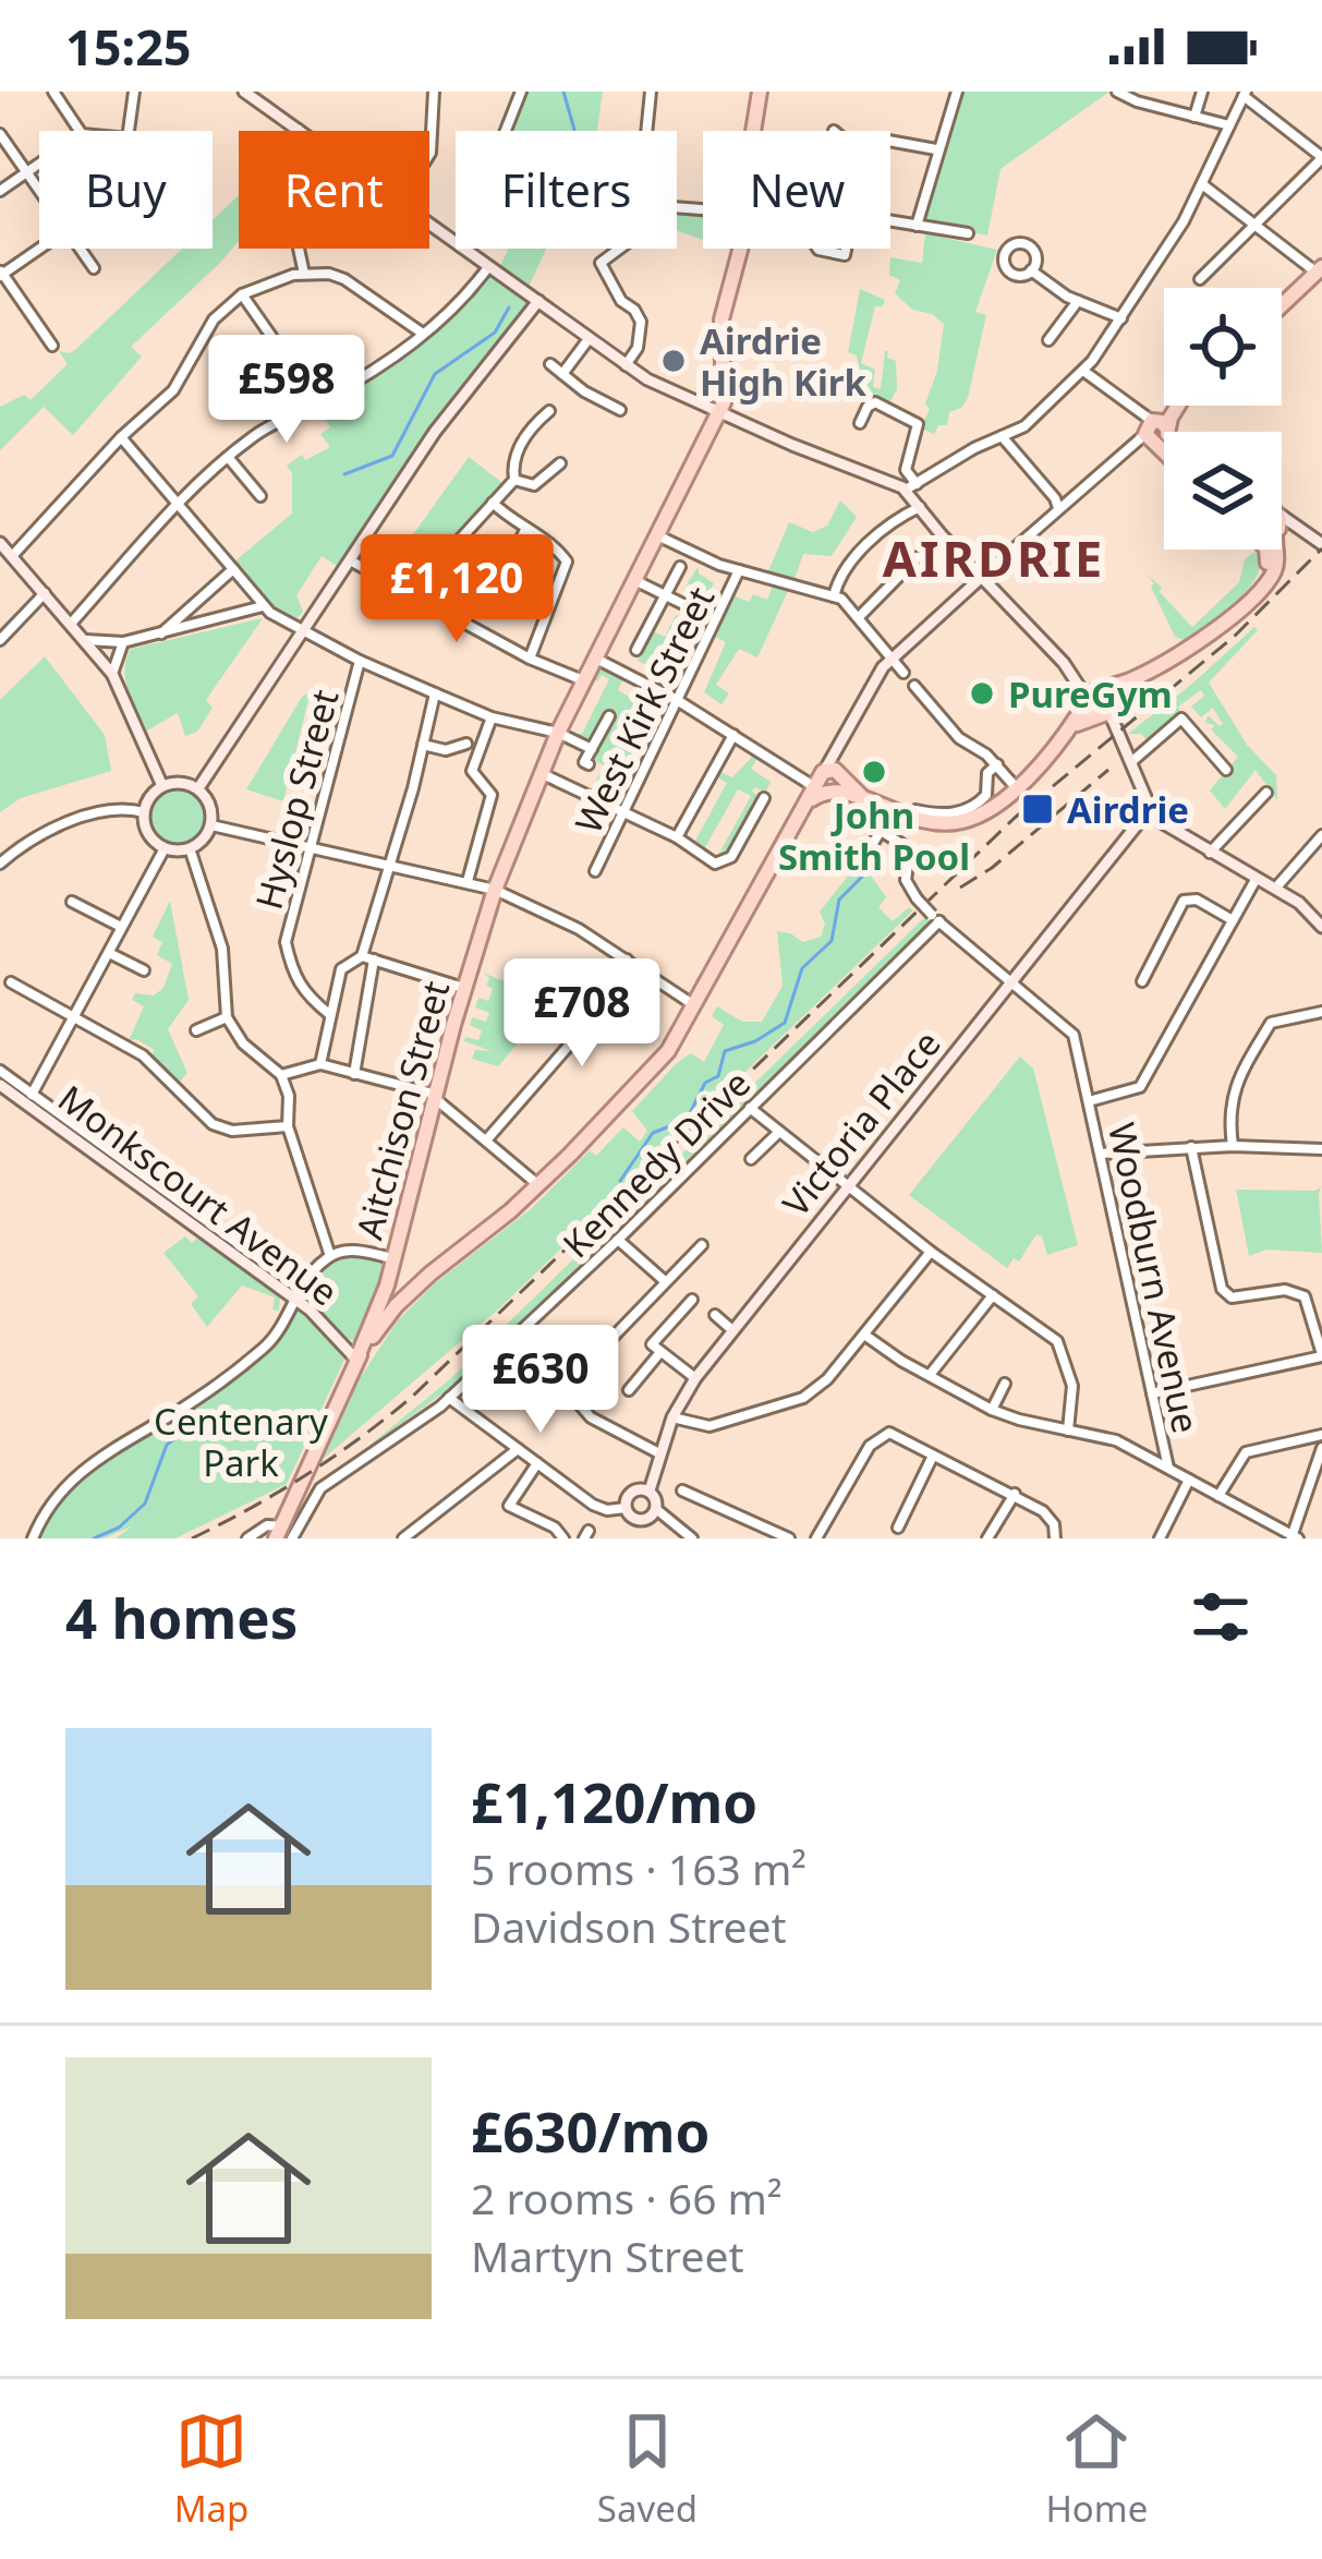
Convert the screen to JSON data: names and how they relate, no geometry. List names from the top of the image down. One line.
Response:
{"streets":{"main road":["Aitchison Street"],"street":["West Kirk Street","Hyslop Street","Victoria Place","Kennedy Drive","Monkscourt Avenue","Woodburn Avenue"]},"crossings":[["Aitchison Street","Monkscourt Avenue"],["Victoria Place","Woodburn Avenue"],["Kennedy Drive","Woodburn Avenue"]],"districts":["AIRDRIE"],"parks":["Centenary Park"],"places":{"other":["Airdrie High Kirk","PureGym","John Smith Pool"],"transit":["Airdrie"]},"page":{"status":"15:25","chip":["Buy","Rent","Filters","New"],"price":["£598","£1,120","£708","£630"],"heading":"4 homes","list":[{"name":"£1,120/mo","note":"5 rooms · 163 m² · Davidson Street"},{"name":"£630/mo","note":"2 rooms · 66 m² · Martyn Street"}],"tabs":["Map","Saved","Home"]}}
